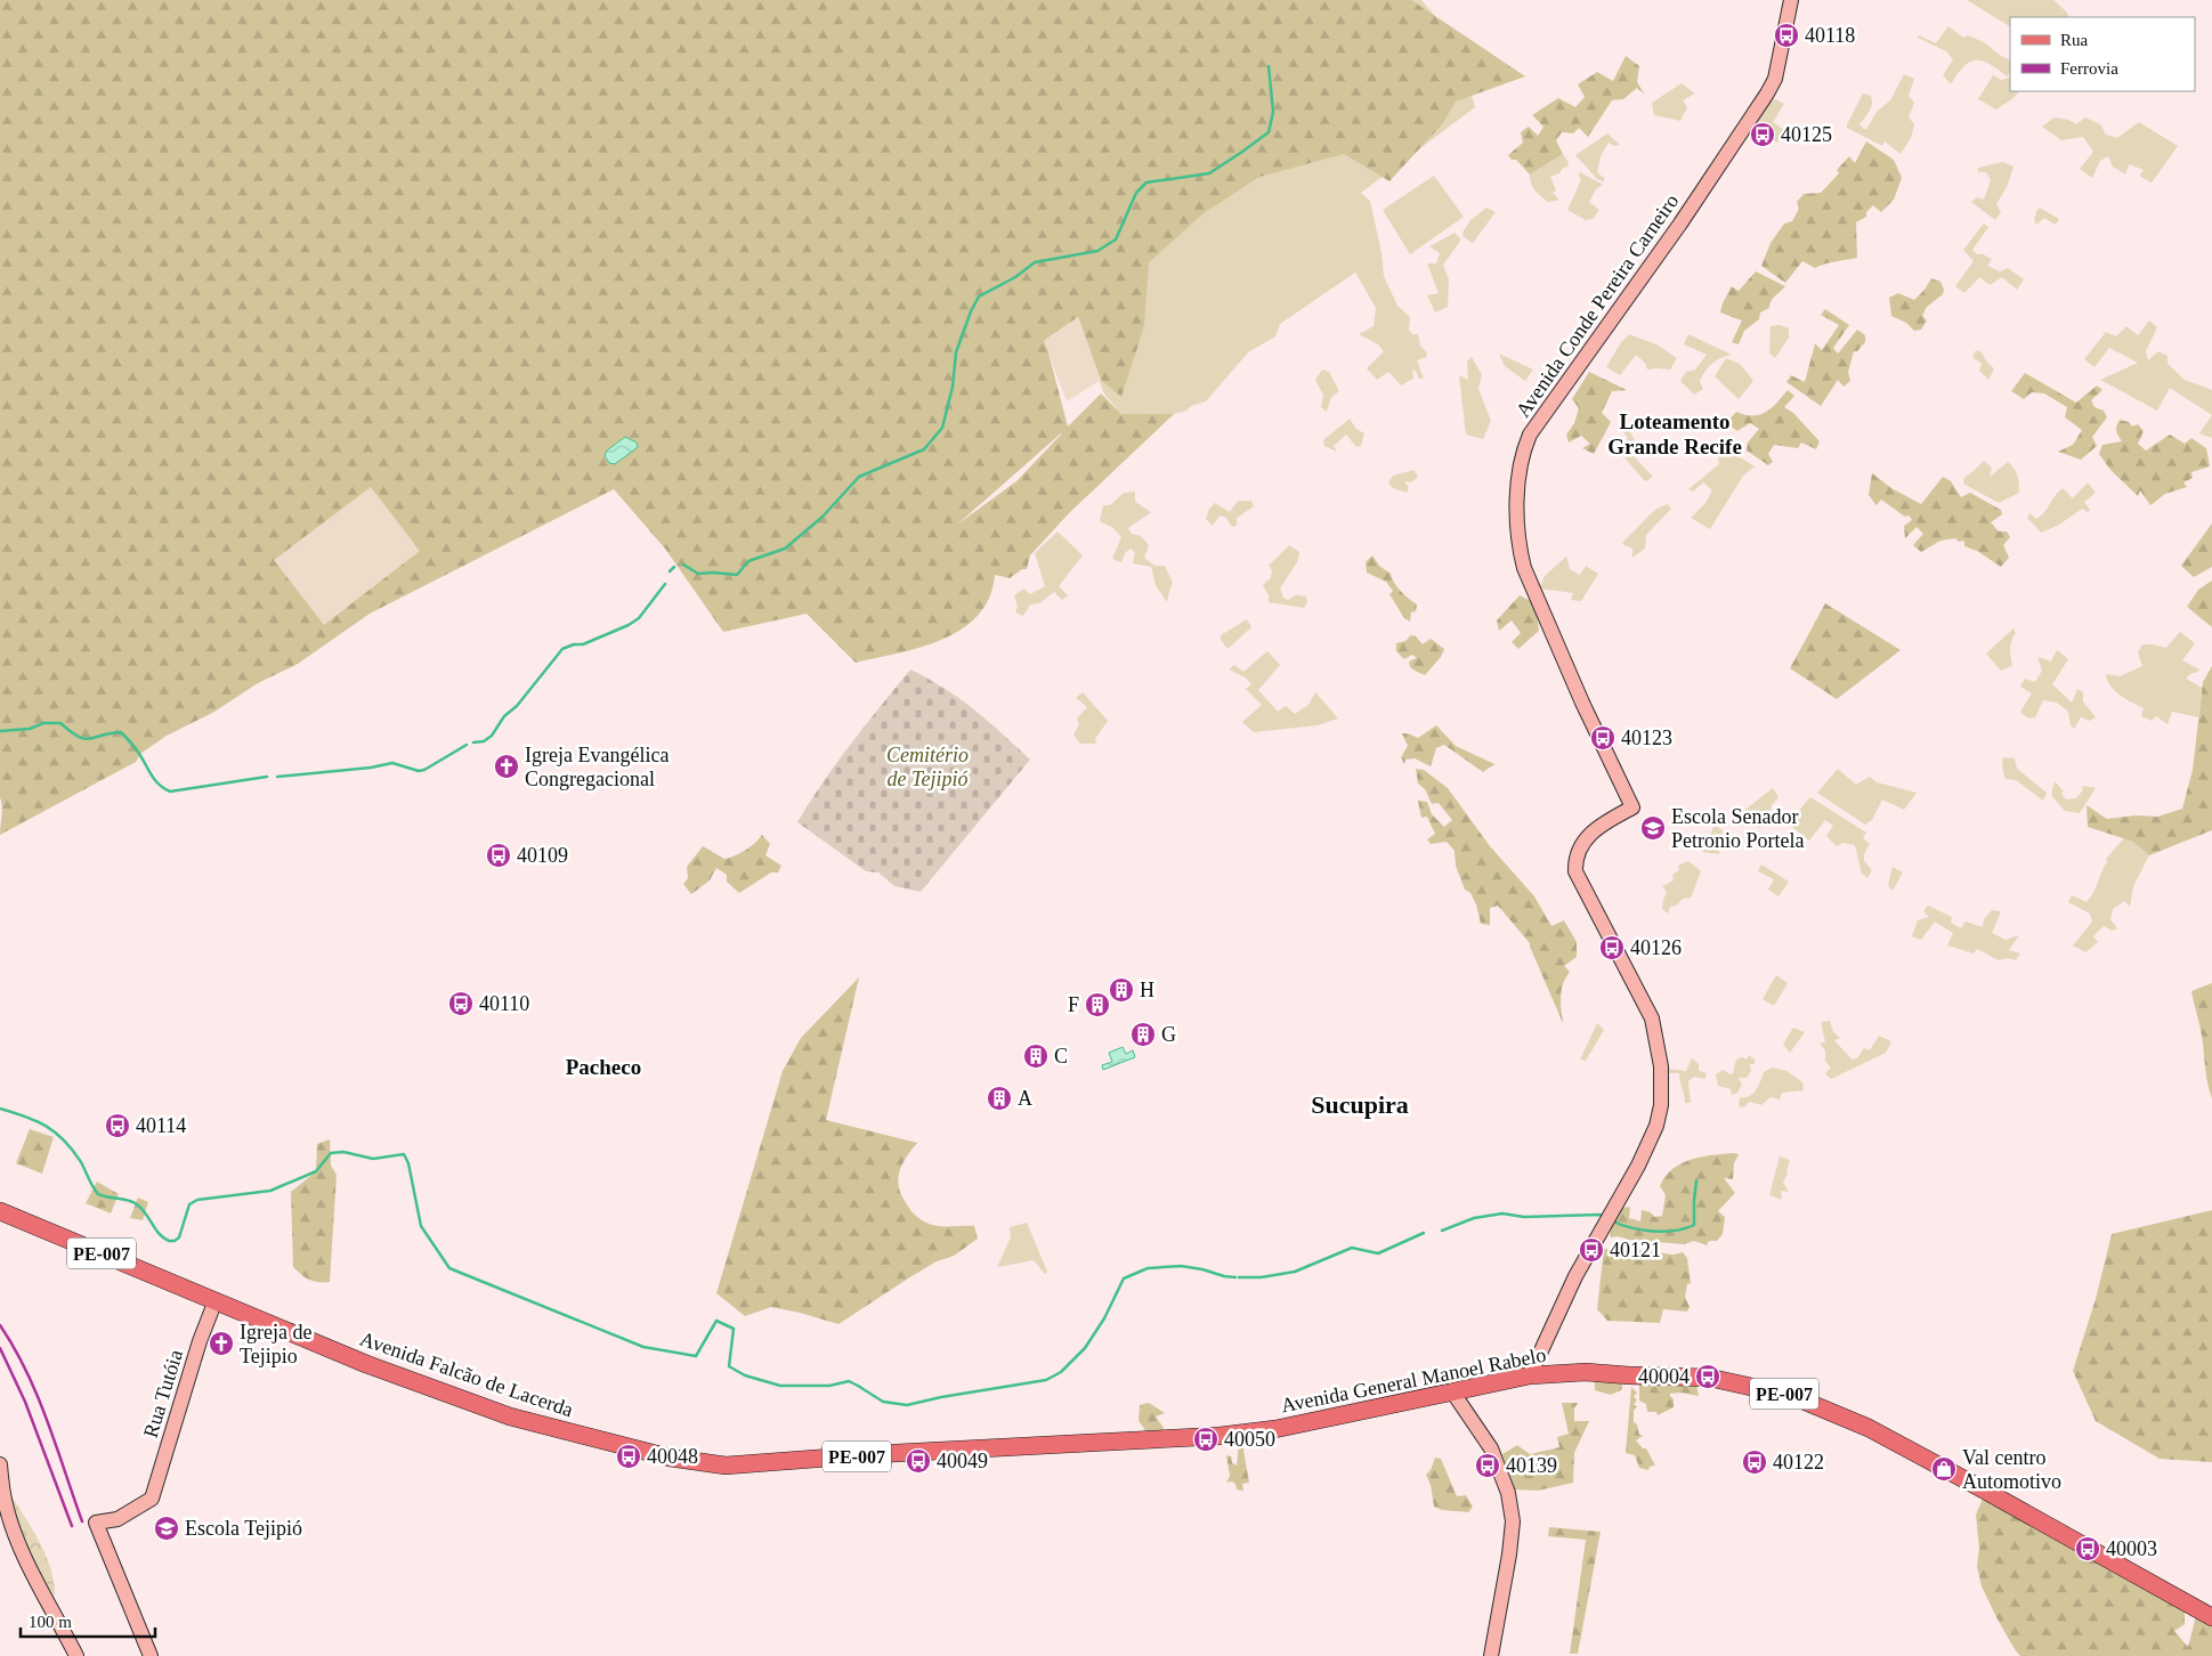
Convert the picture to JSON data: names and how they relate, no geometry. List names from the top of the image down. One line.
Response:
{"streets":{"main road":["Avenida Conde Pereira Carneiro","PE-007","Avenida Falcão de Lacerda","Avenida General Manoel Rabelo","Rua Tutóia"]},"crossings":[["Avenida Conde Pereira Carneiro","Avenida General Manoel Rabelo"],["Avenida Falcão de Lacerda","Avenida General Manoel Rabelo"],["Avenida Falcão de Lacerda","Rua Tutóia"]],"districts":["Loteamento Grande Recife","Pacheco","Sucupira"],"parks":["Cemitério de Tejipió"],"places":{"bus stop":["40118","40125","40123","40109","40126","40110","40114","40121","40004","40050","40048","40049","40122","40139","40003"],"church":["Igreja Evangélica Congregacional","Igreja de Tejipio"],"school or university":["Escola Senador Petronio Portela","Escola Tejipió"],"building":["H","F","G","C","A"],"shop":["Val centro Automotivo"]},"legend":["Rua","Ferrovia"],"scale_bar":"100 m"}
